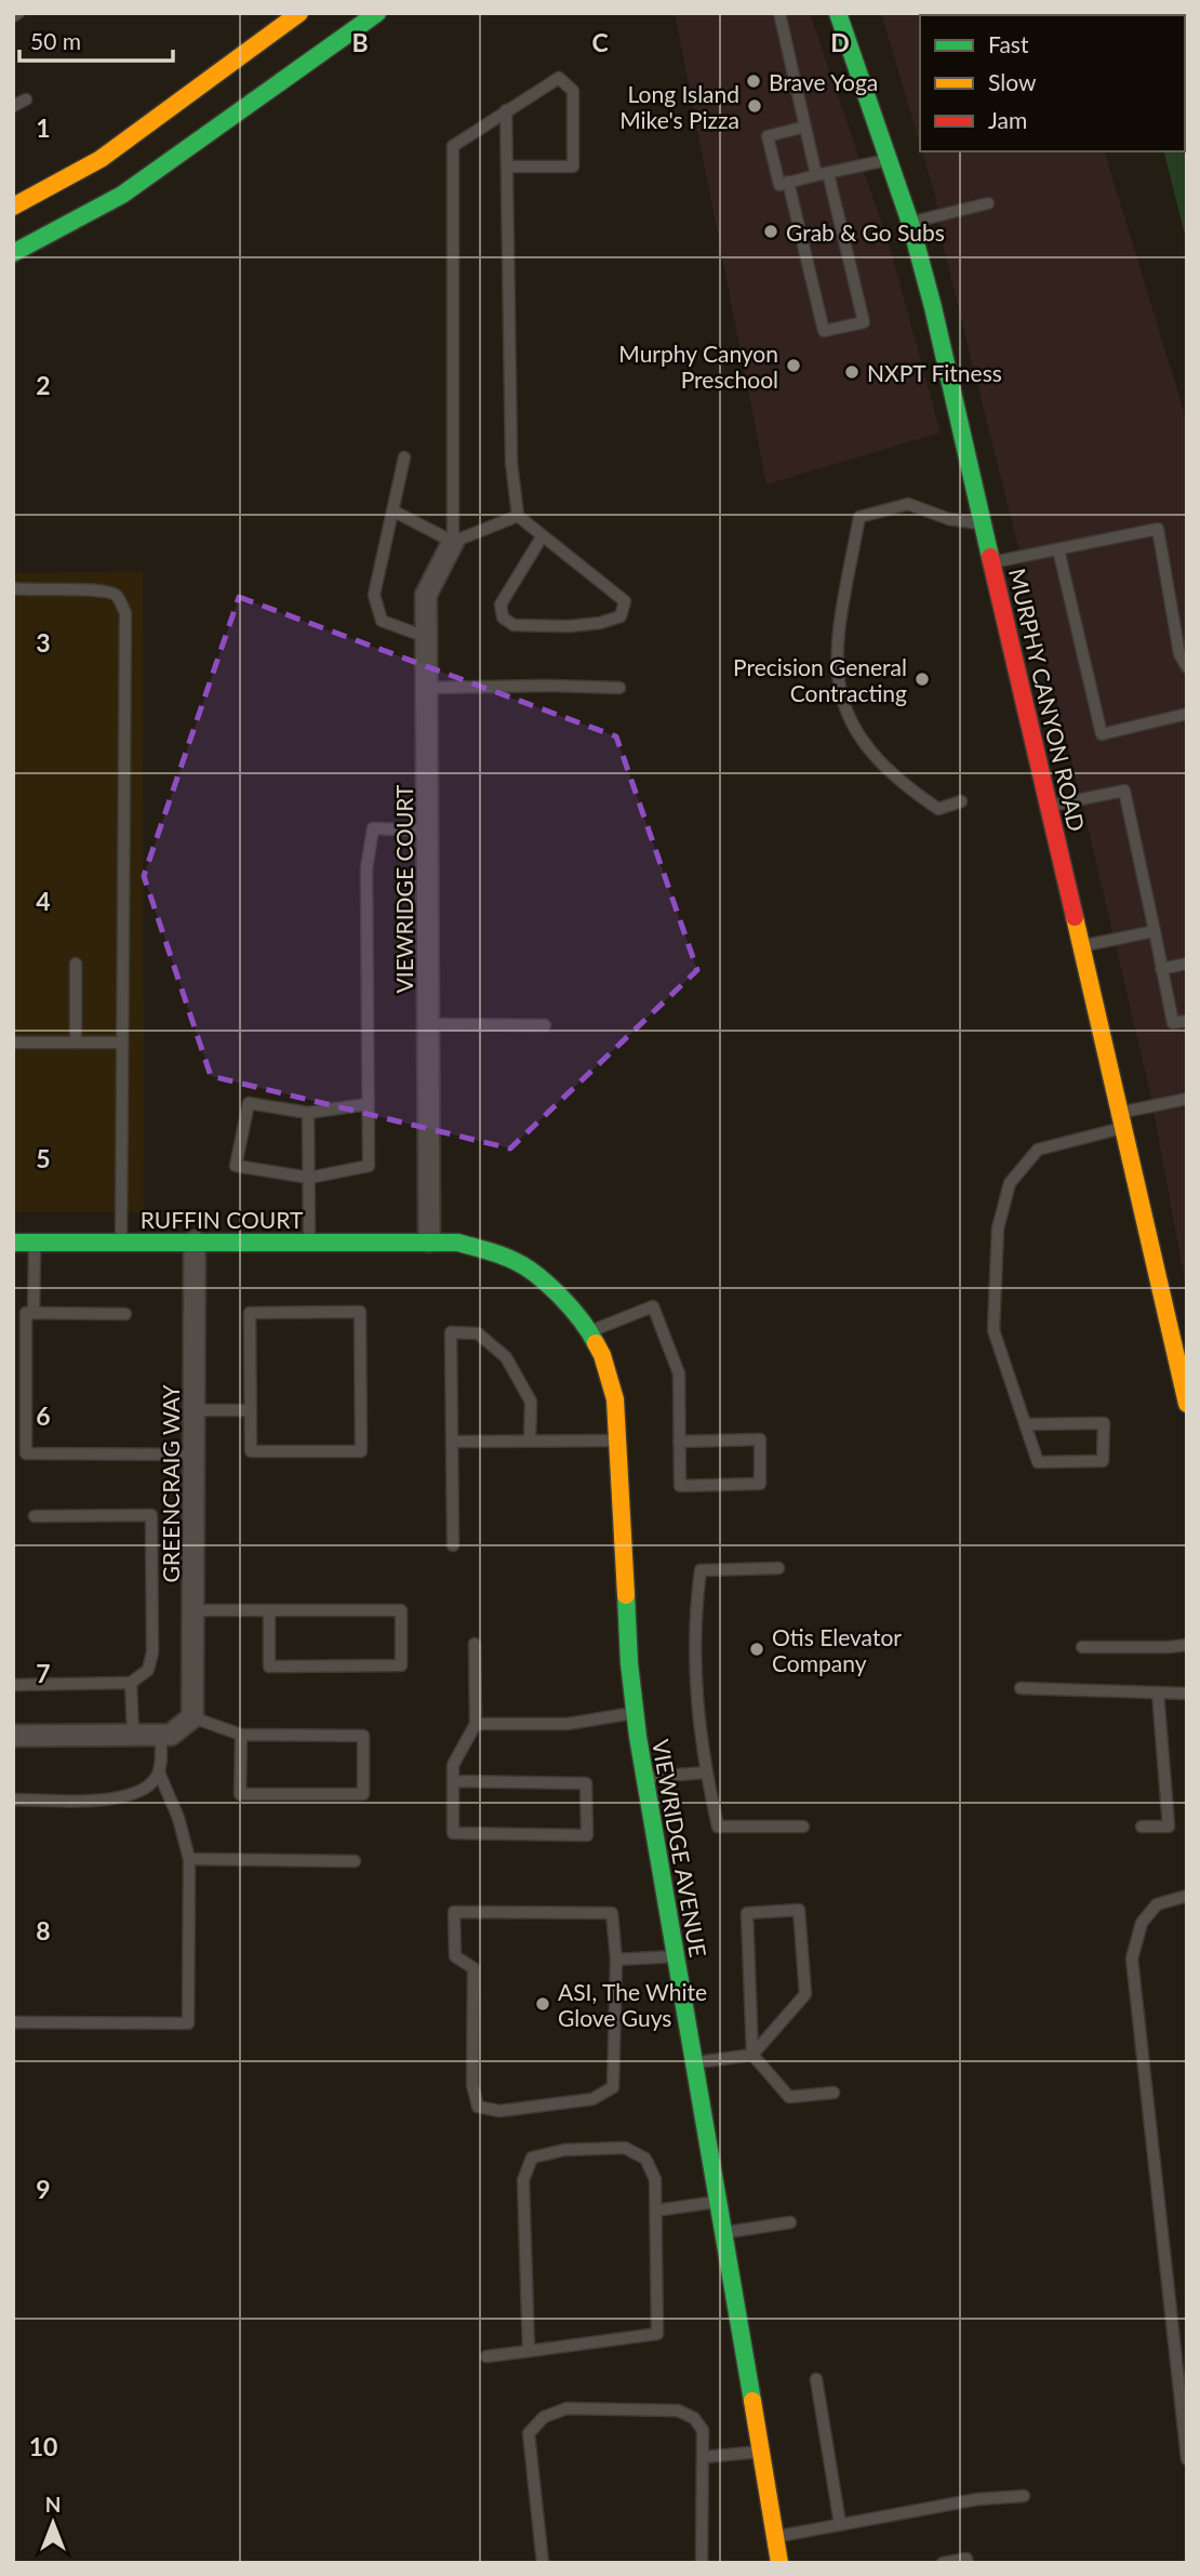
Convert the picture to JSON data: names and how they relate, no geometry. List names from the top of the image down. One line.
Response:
{"streets":{"main road":["MURPHY CANYON ROAD","RUFFIN COURT","VIEWRIDGE AVENUE"],"street":["VIEWRIDGE COURT","GREENCRAIG WAY"]},"crossings":[["VIEWRIDGE COURT","RUFFIN COURT"],["VIEWRIDGE COURT","VIEWRIDGE AVENUE"],["RUFFIN COURT","GREENCRAIG WAY"],["RUFFIN COURT","VIEWRIDGE AVENUE"]],"places":["Brave Yoga","Long Island Mike's Pizza","Grab & Go Subs","Murphy Canyon Preschool","NXPT Fitness","Precision General Contracting","Otis Elevator Company","ASI, The White Glove Guys"],"legend":["Fast","Slow","Jam"],"scale_bar":"50 m","north":"top","grid":{"columns":["B","C","D"],"rows":["1","2","3","4","5","6","7","8","9","10"]}}
